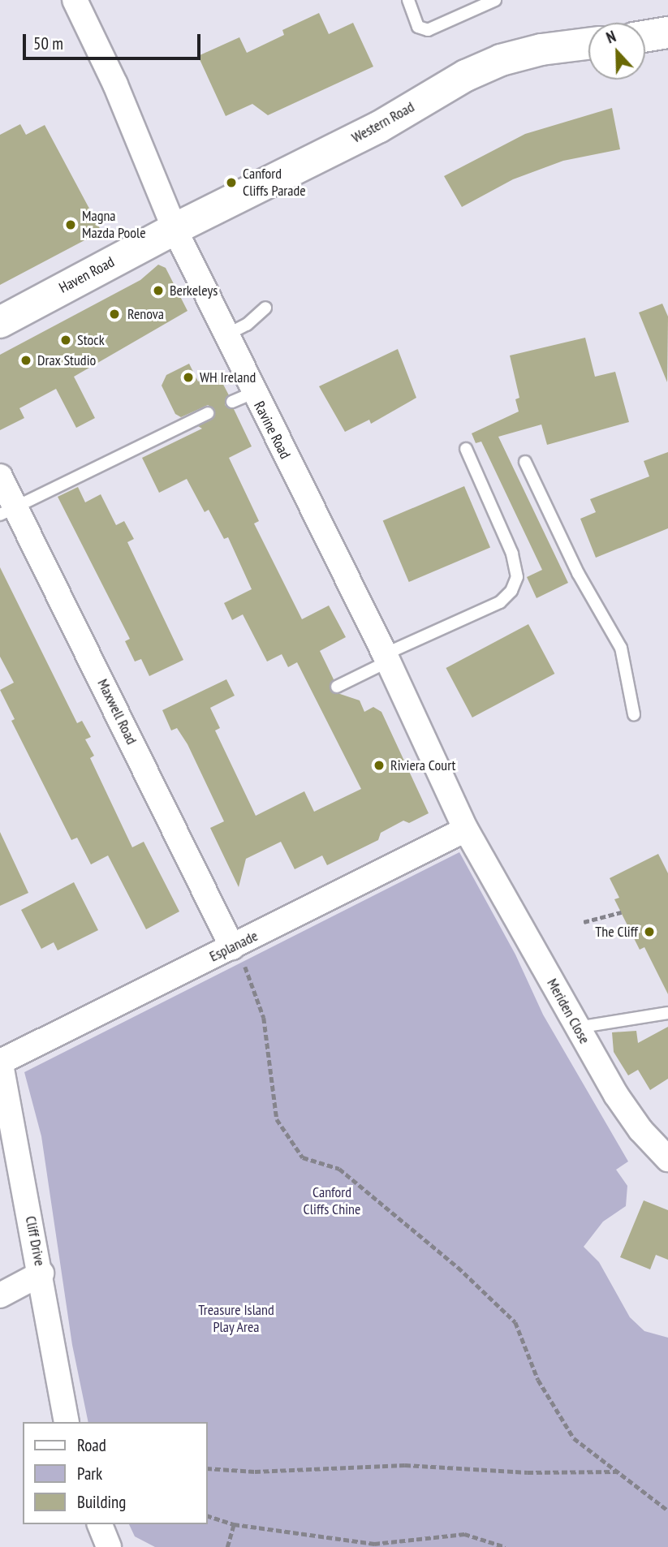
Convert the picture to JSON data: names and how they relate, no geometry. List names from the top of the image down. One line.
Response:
{"streets":{"main road":["Western Road","Haven Road"],"street":["Ravine Road","Maxwell Road","Esplanade","Meriden Close","Cliff Drive"]},"crossings":[["Western Road","Haven Road"],["Western Road","Ravine Road"],["Haven Road","Ravine Road"],["Ravine Road","Esplanade"],["Ravine Road","Meriden Close"],["Maxwell Road","Esplanade"],["Esplanade","Meriden Close"],["Esplanade","Cliff Drive"]],"parks":["Canford Cliffs Chine","Treasure Island Play Area"],"places":["Canford Cliffs Parade","Magna Mazda Poole","Berkeleys","Renova","Stock","Drax Studio","WH Ireland","Riviera Court","The Cliff"],"legend":["Road","Park","Building"],"scale_bar":"50 m","north":"top"}
